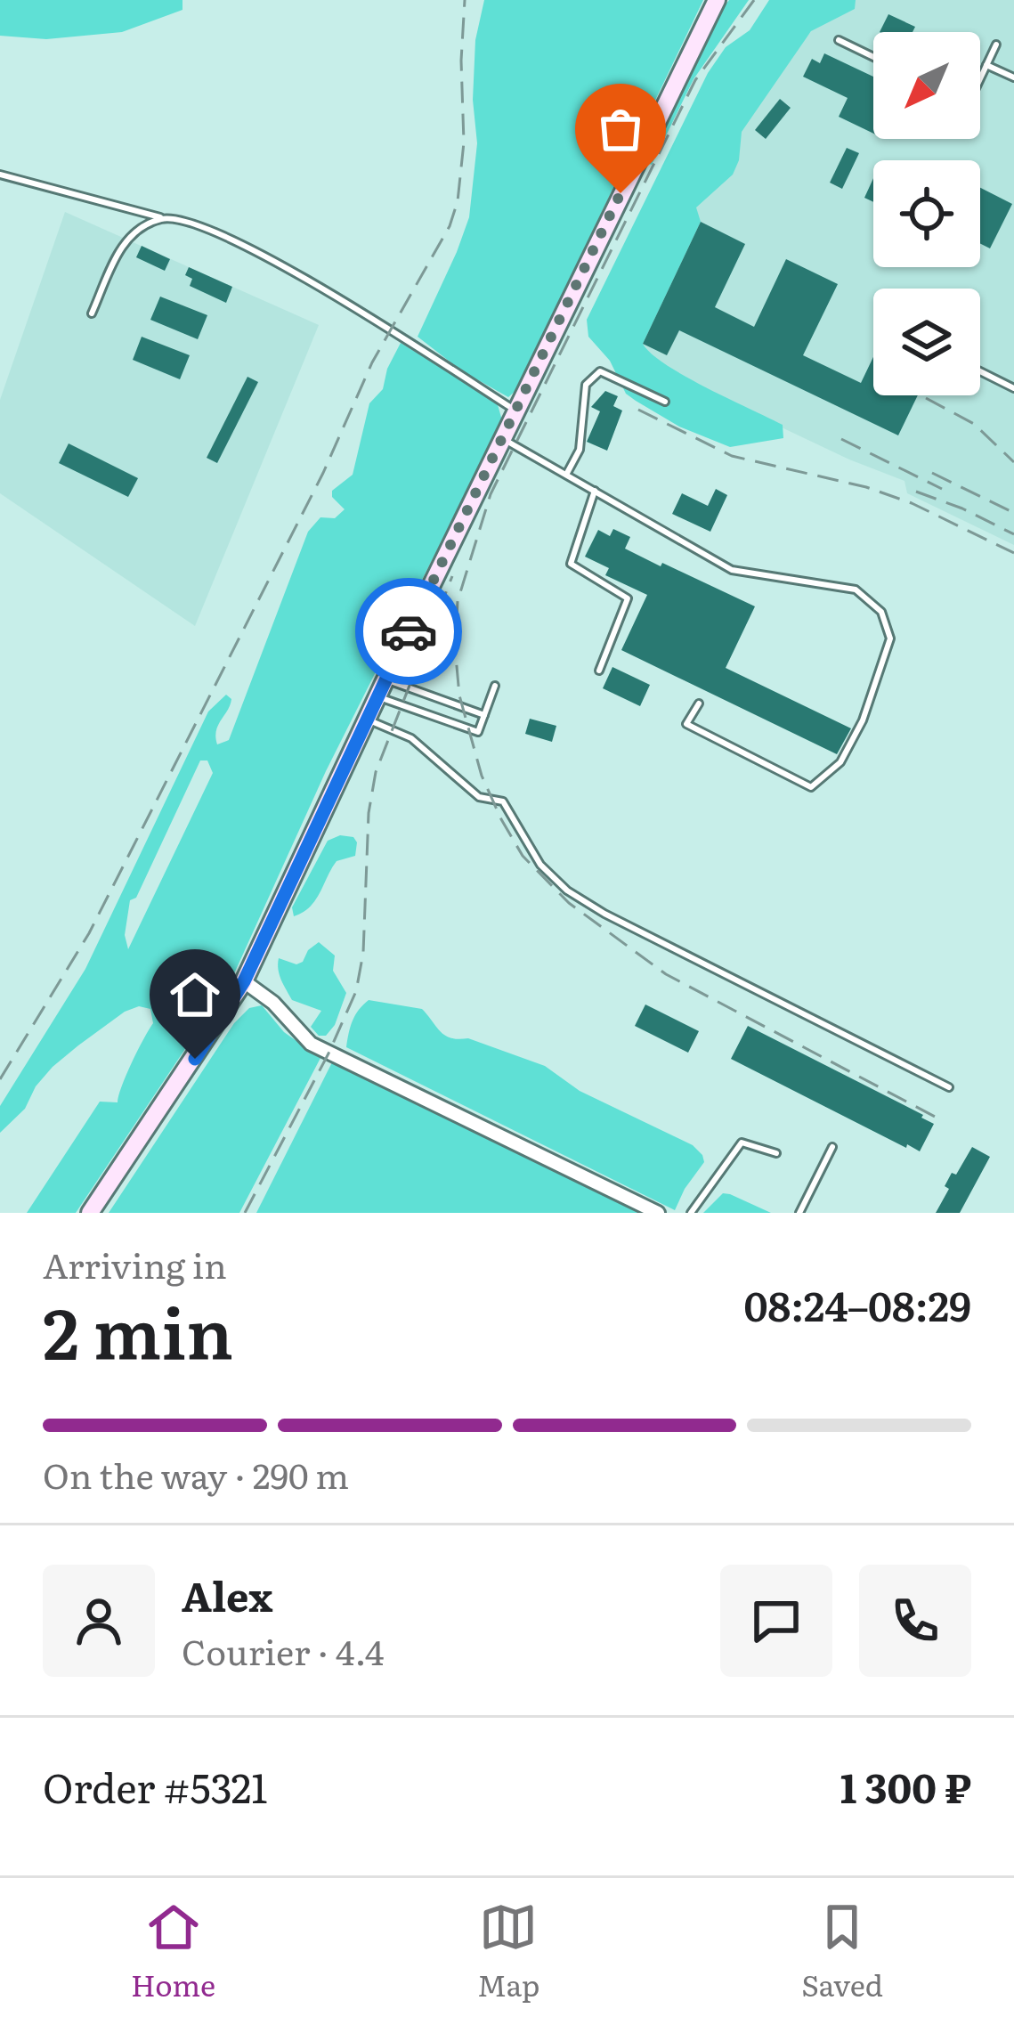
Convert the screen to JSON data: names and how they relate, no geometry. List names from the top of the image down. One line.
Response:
{"north":"bottom left","page":{"heading":["2 min","Arriving in","08:24–08:29"],"panel":["Alex","Courier · 4.4","Order #5321","1 300 ₽"],"bar":"On the way · 290 m","tabs":["Home","Map","Saved"]}}
